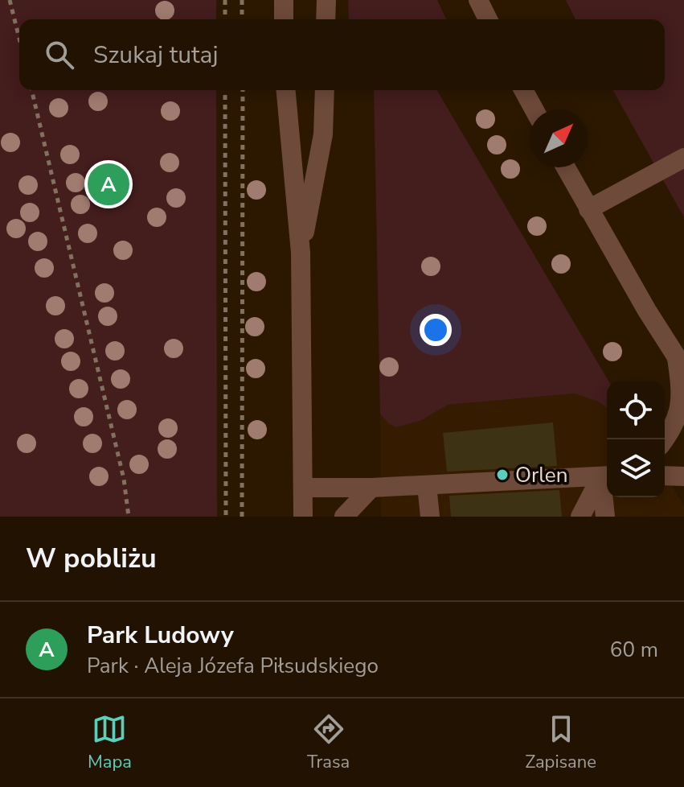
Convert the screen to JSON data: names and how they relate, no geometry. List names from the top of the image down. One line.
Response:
{"places":["Orlen"],"north":"top right","page":{"search":"Szukaj tutaj","pins":"A","heading":"W pobliżu","list":[{"mark":"A","name":"Park Ludowy","note":"Park · Aleja Józefa Piłsudskiego","value":"60 m"}],"nav":["Mapa","Trasa","Zapisane"]}}
